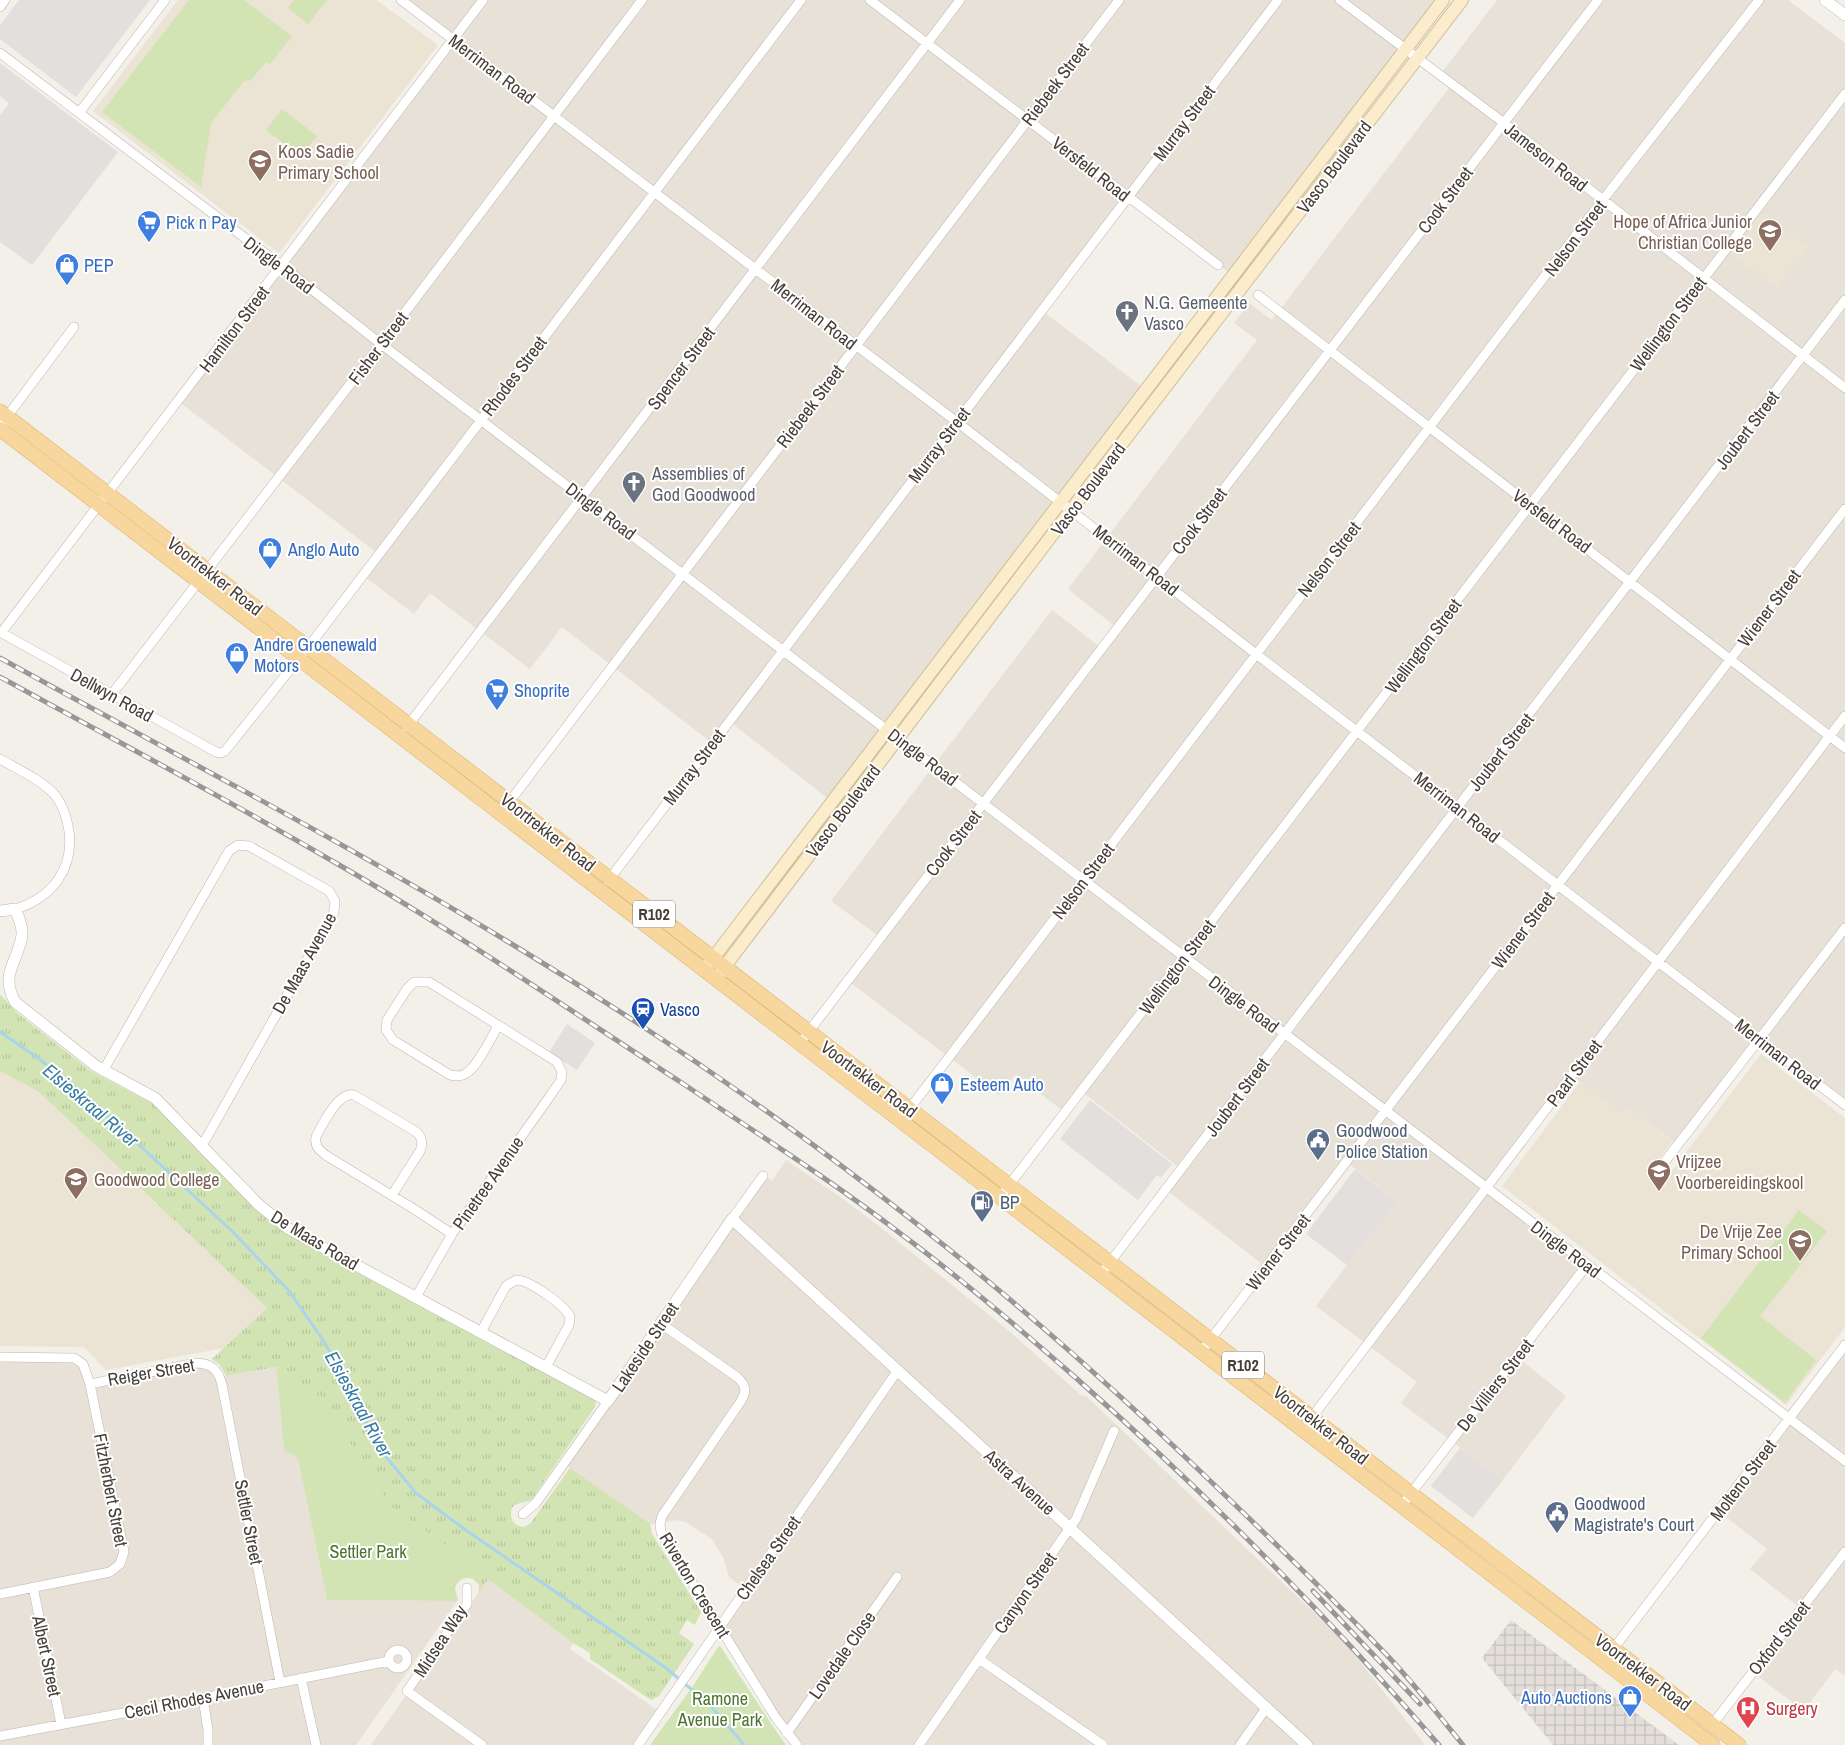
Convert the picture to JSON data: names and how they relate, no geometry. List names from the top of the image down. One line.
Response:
{"streets":{"main road":["Vasco Boulevard","Voortrekker Road","R102"],"street":["Merriman Road","Riebeek Street","Murray Street","Jameson Road","Versfeld Road","Cook Street","Nelson Street","Dingle Road","Wellington Street","Hamilton Street","Fisher Street","Spencer Street","Rhodes Street","Joubert Street","Wiener Street","Dellwyn Road","De Maas Avenue","Paarl Street","Pinetree Avenue","De Maas Road","Lakeside Street","Reiger Street","De Villiers Street","Molteno Street","Astra Avenue","Fitzherbert Street","Settler Street","Chelsea Street","Riverton Crescent","Canyon Street","Oxford Street","Midsea Way","Lovedale Close","Albert Street","Cecil Rhodes Avenue"]},"crossings":[["Merriman Road","Riebeek Street"],["Merriman Road","Murray Street"],["Merriman Road","Vasco Boulevard"],["Merriman Road","Cook Street"],["Merriman Road","Nelson Street"],["Merriman Road","Wellington Street"],["Merriman Road","Hamilton Street"],["Merriman Road","Fisher Street"],["Merriman Road","Spencer Street"],["Merriman Road","Rhodes Street"],["Merriman Road","Joubert Street"],["Merriman Road","Wiener Street"],["Merriman Road","Paarl Street"],["Riebeek Street","Versfeld Road"],["Riebeek Street","Dingle Road"],["Riebeek Street","Voortrekker Road"],["Murray Street","Versfeld Road"],["Murray Street","Dingle Road"],["Murray Street","Voortrekker Road"],["Jameson Road","Vasco Boulevard"],["Jameson Road","Cook Street"],["Jameson Road","Nelson Street"],["Jameson Road","Wellington Street"],["Jameson Road","Joubert Street"],["Vasco Boulevard","Dingle Road"],["Vasco Boulevard","Voortrekker Road"],["Versfeld Road","Cook Street"],["Versfeld Road","Nelson Street"],["Versfeld Road","Wellington Street"],["Versfeld Road","Spencer Street"],["Versfeld Road","Joubert Street"],["Versfeld Road","Wiener Street"],["Versfeld Road","Paarl Street"],["Cook Street","Dingle Road"],["Cook Street","Voortrekker Road"],["Nelson Street","Dingle Road"],["Nelson Street","Voortrekker Road"],["Dingle Road","Wellington Street"],["Dingle Road","Hamilton Street"],["Dingle Road","Fisher Street"],["Dingle Road","Spencer Street"],["Dingle Road","Rhodes Street"],["Dingle Road","Joubert Street"],["Dingle Road","Wiener Street"],["Dingle Road","Paarl Street"],["Dingle Road","De Villiers Street"],["Dingle Road","Molteno Street"],["Wellington Street","Voortrekker Road"],["Hamilton Street","Voortrekker Road"],["Hamilton Street","Dellwyn Road"],["Fisher Street","Voortrekker Road"],["Fisher Street","Dellwyn Road"],["Spencer Street","Voortrekker Road"],["Rhodes Street","Voortrekker Road"],["Rhodes Street","Dellwyn Road"],["Joubert Street","Voortrekker Road"],["Voortrekker Road","Wiener Street"],["Voortrekker Road","Paarl Street"],["Voortrekker Road","De Villiers Street"],["Voortrekker Road","Molteno Street"],["Voortrekker Road","Oxford Street"],["De Maas Avenue","De Maas Road"],["Pinetree Avenue","De Maas Road"],["De Maas Road","Lakeside Street"],["Lakeside Street","Astra Avenue"],["Lakeside Street","Riverton Crescent"],["Reiger Street","Fitzherbert Street"],["Reiger Street","Settler Street"],["Astra Avenue","Chelsea Street"],["Astra Avenue","Canyon Street"],["Fitzherbert Street","Albert Street"],["Settler Street","Cecil Rhodes Avenue"],["Chelsea Street","Riverton Crescent"],["Riverton Crescent","Lovedale Close"],["Albert Street","Cecil Rhodes Avenue"]],"water":["Elsieskraal River"],"parks":["Settler Park","Ramone Avenue Park"],"places":{"school or university":["Koos Sadie Primary School","Hope of Africa Junior Christian College","Vrijzee Voorbereidingskool","Goodwood College","De Vrije Zee Primary School"],"supermarket":["Pick n Pay","Shoprite"],"shop":["PEP","Anglo Auto","Andre Groenewald Motors","Esteem Auto","Auto Auctions"],"church":["N.G. Gemeente Vasco","Assemblies of God Goodwood"],"station":["Vasco"],"public building":["Goodwood Police Station","Goodwood Magistrate's Court"],"fuel station":["BP"],"hospital":["Surgery"]}}
